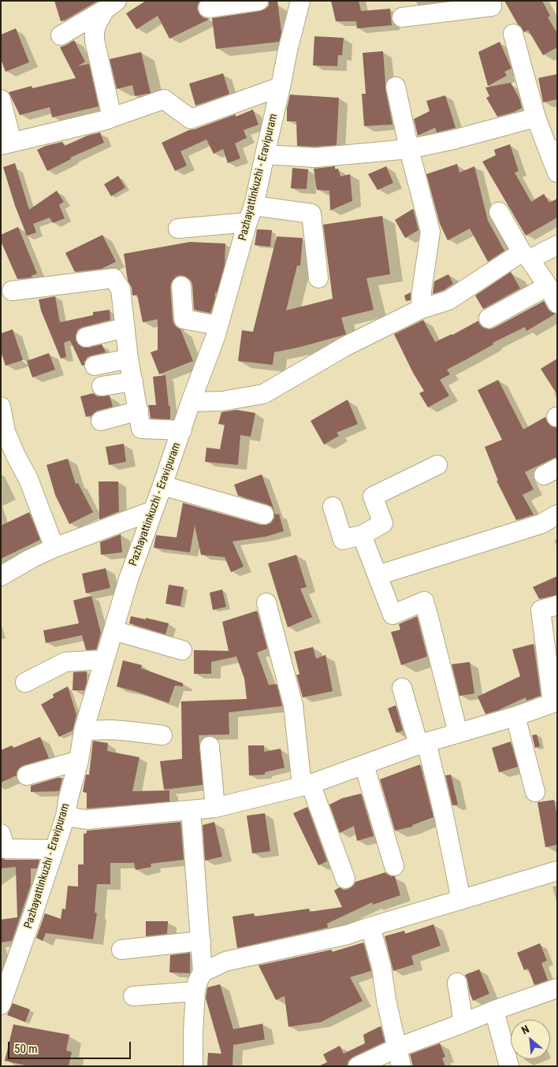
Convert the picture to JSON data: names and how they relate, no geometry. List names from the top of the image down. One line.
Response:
{"streets":{"street":["Pazhayattinkuzhi - Eravipuram"]},"scale_bar":"50 m","north":"top left"}
